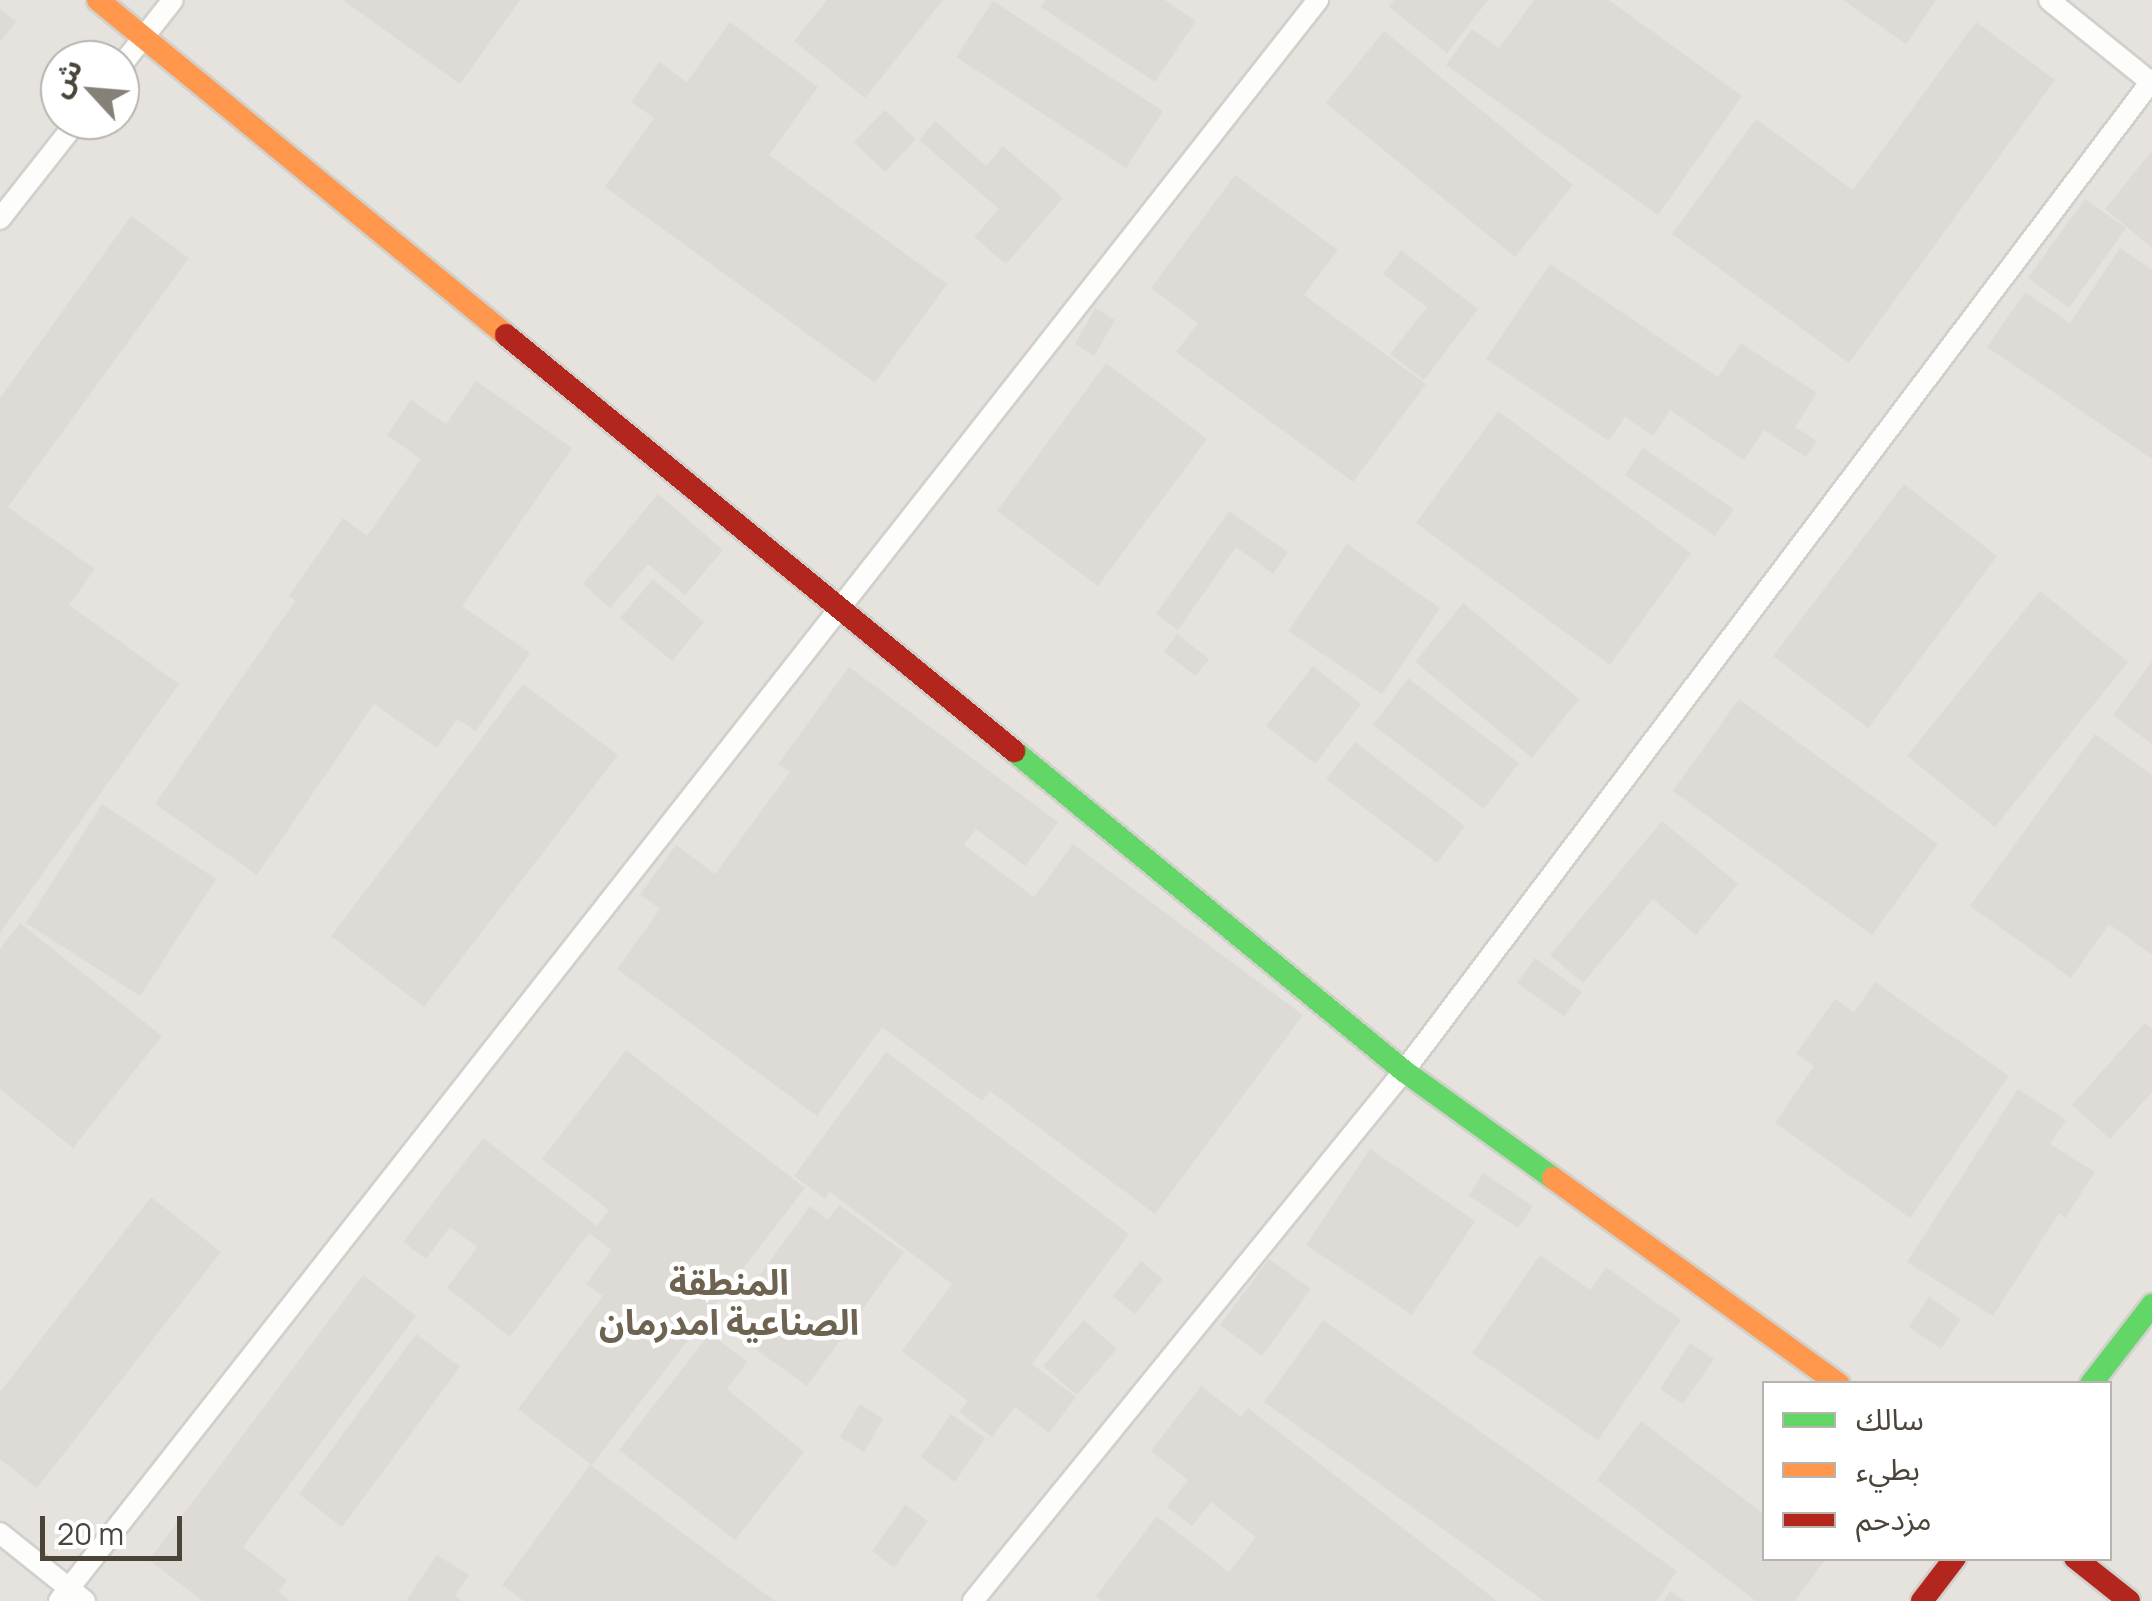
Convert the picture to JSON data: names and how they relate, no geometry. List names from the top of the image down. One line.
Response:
{"districts":["المنطقة الصناعية امدرمان"],"legend":["سالك","بطيء","مزدحم"],"scale_bar":"20 m","north":"top left"}
